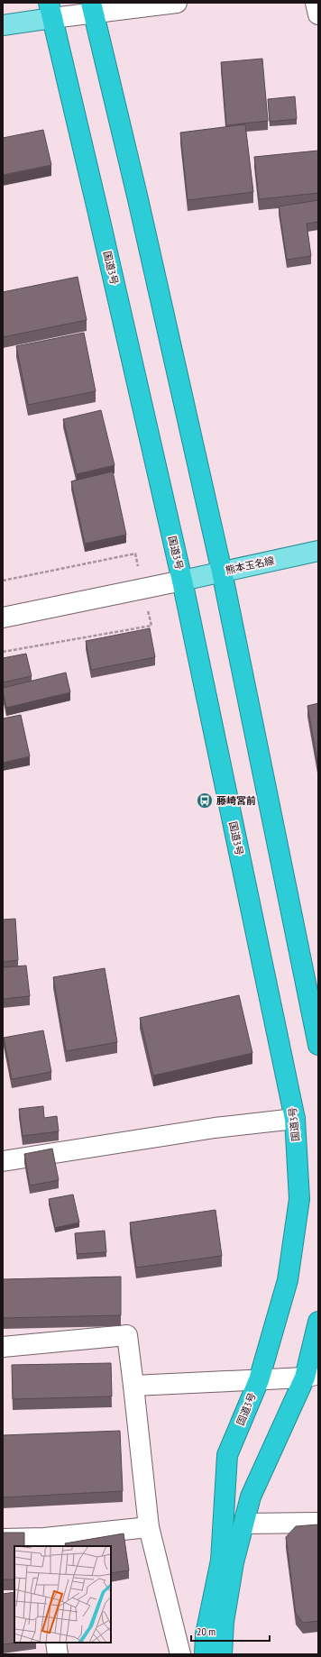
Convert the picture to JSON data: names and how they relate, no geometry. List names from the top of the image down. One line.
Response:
{"streets":{"highway":["国道3号"],"main road":["熊本玉名線"]},"crossings":[["国道3号","熊本玉名線"]],"places":{"bus stop":["藤崎宮前"]},"scale_bar":"20 m"}
